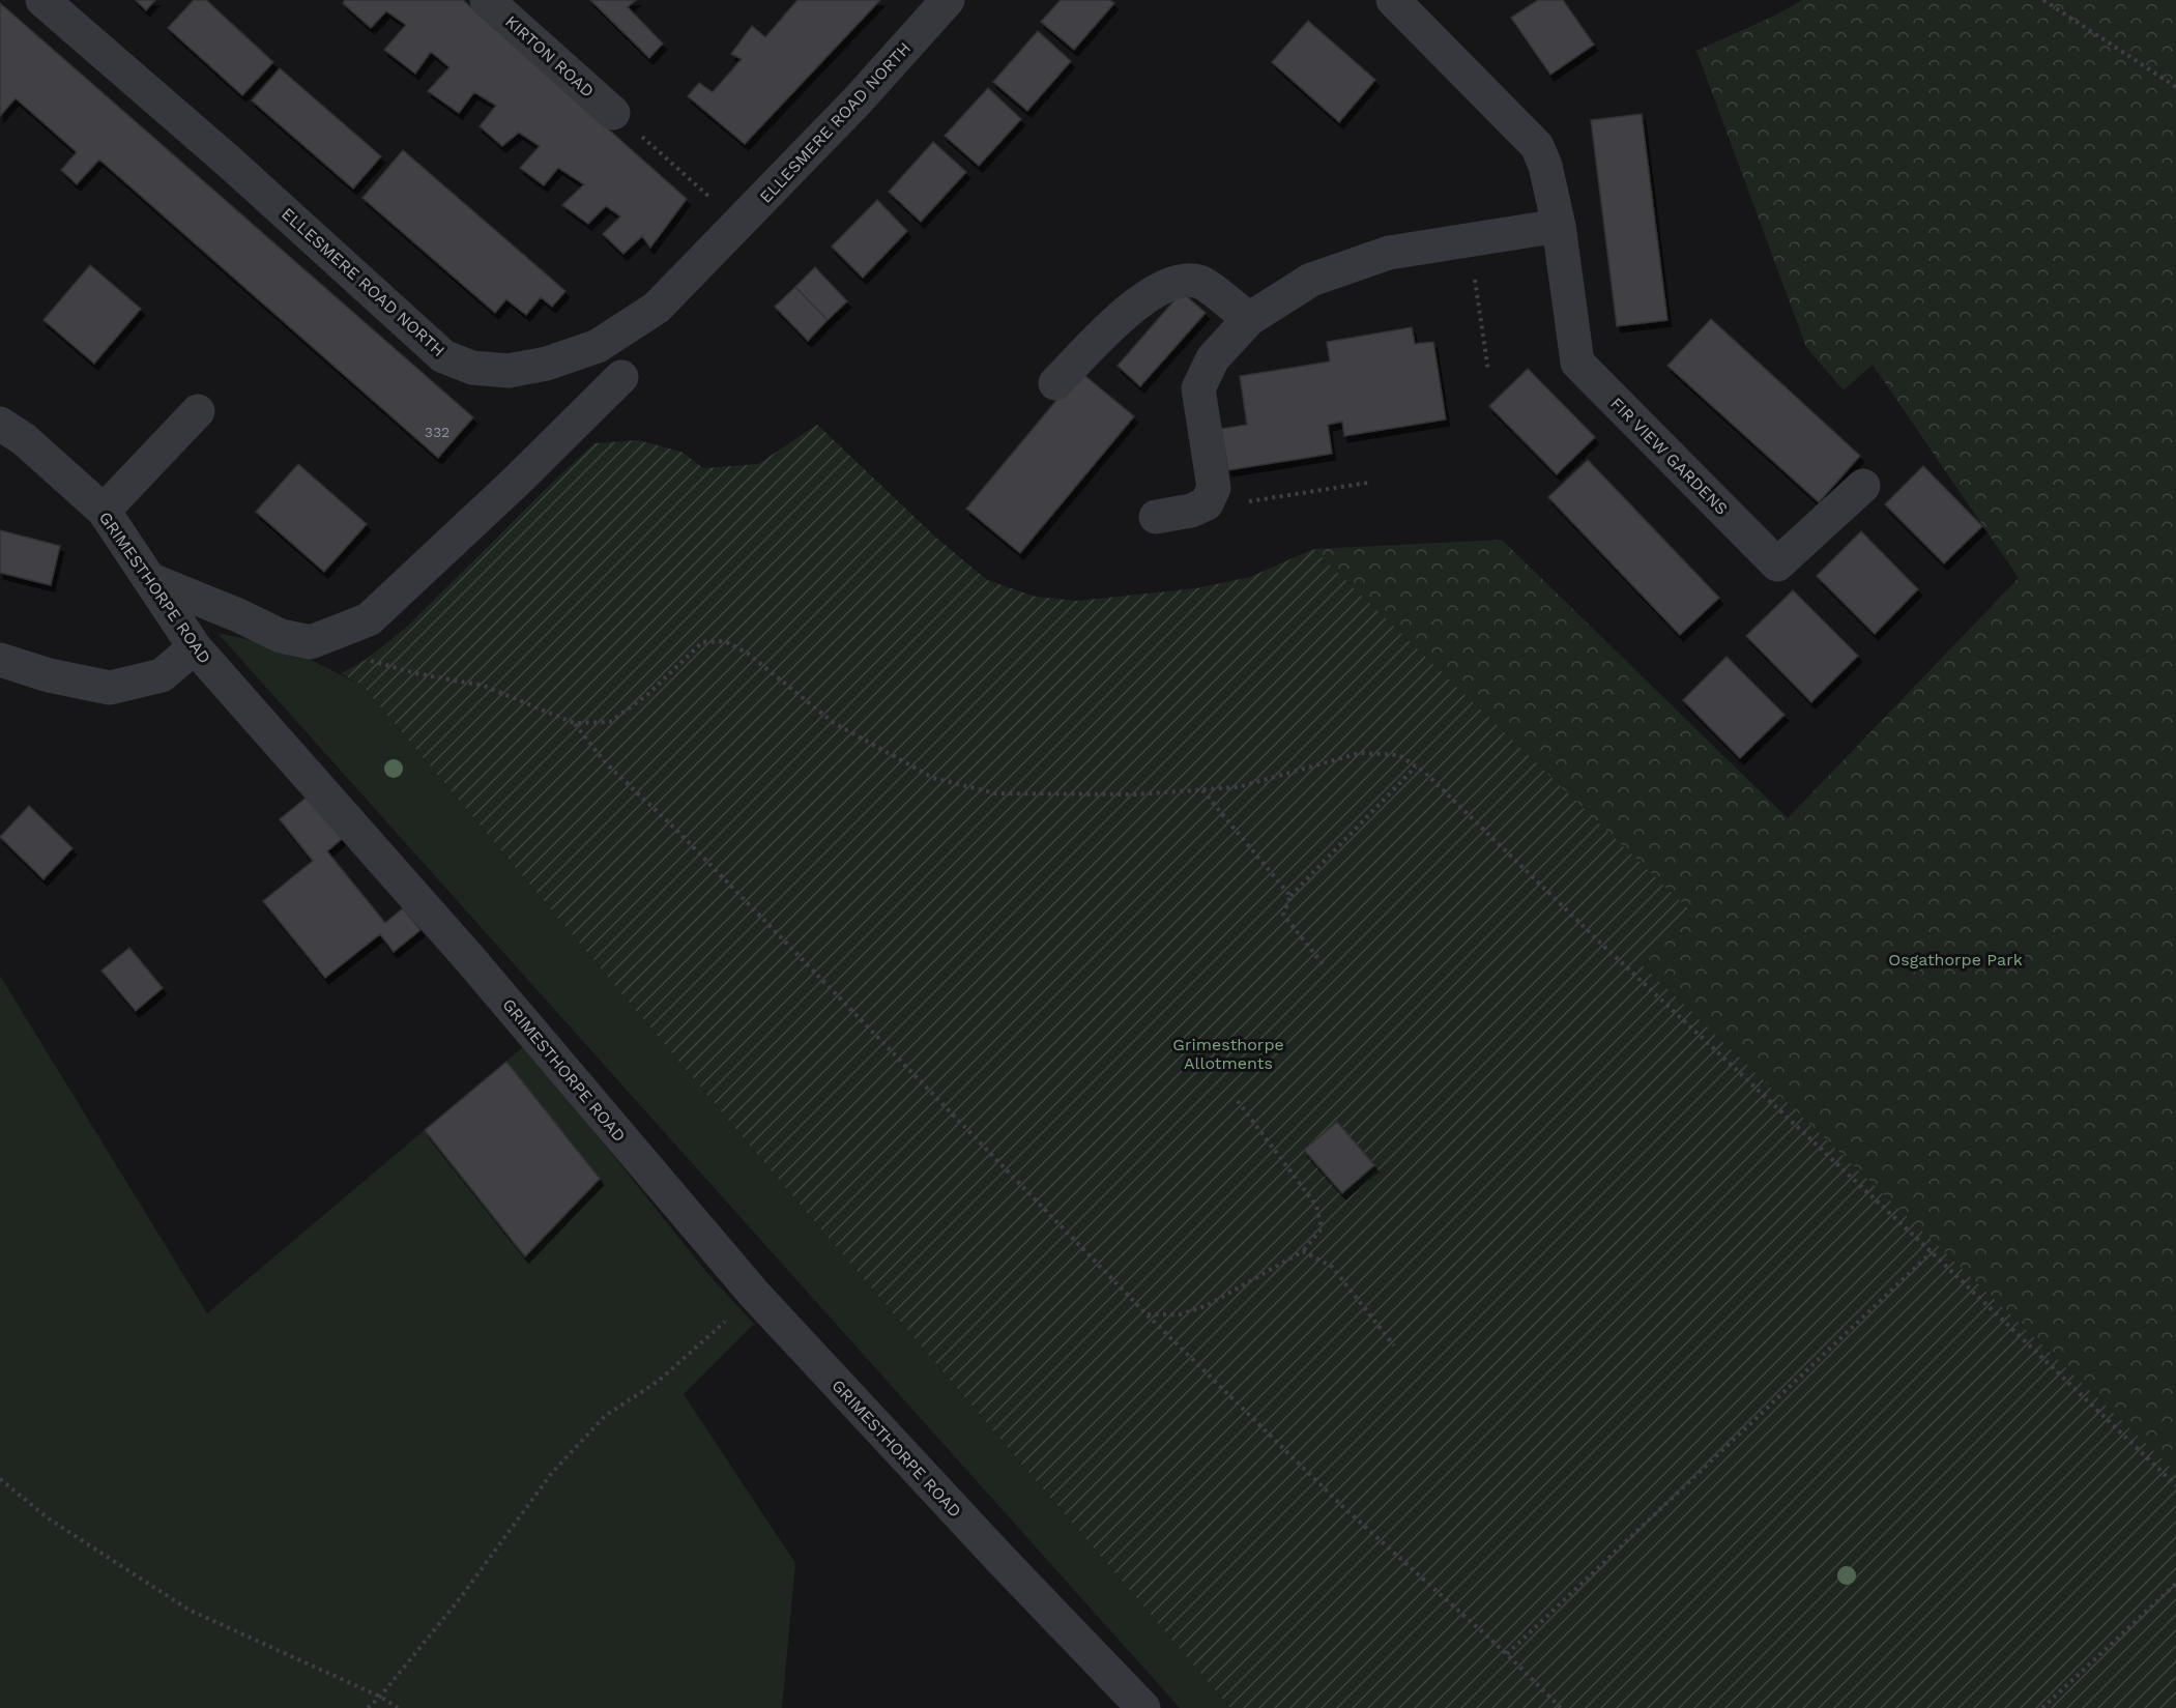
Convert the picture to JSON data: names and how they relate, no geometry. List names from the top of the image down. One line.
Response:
{"streets":{"street":["KIRTON ROAD","ELLESMERE ROAD NORTH","FIR VIEW GARDENS","GRIMESTHORPE ROAD"]},"parks":["Osgathorpe Park","Grimesthorpe Allotments"],"house_numbers":["332"]}
